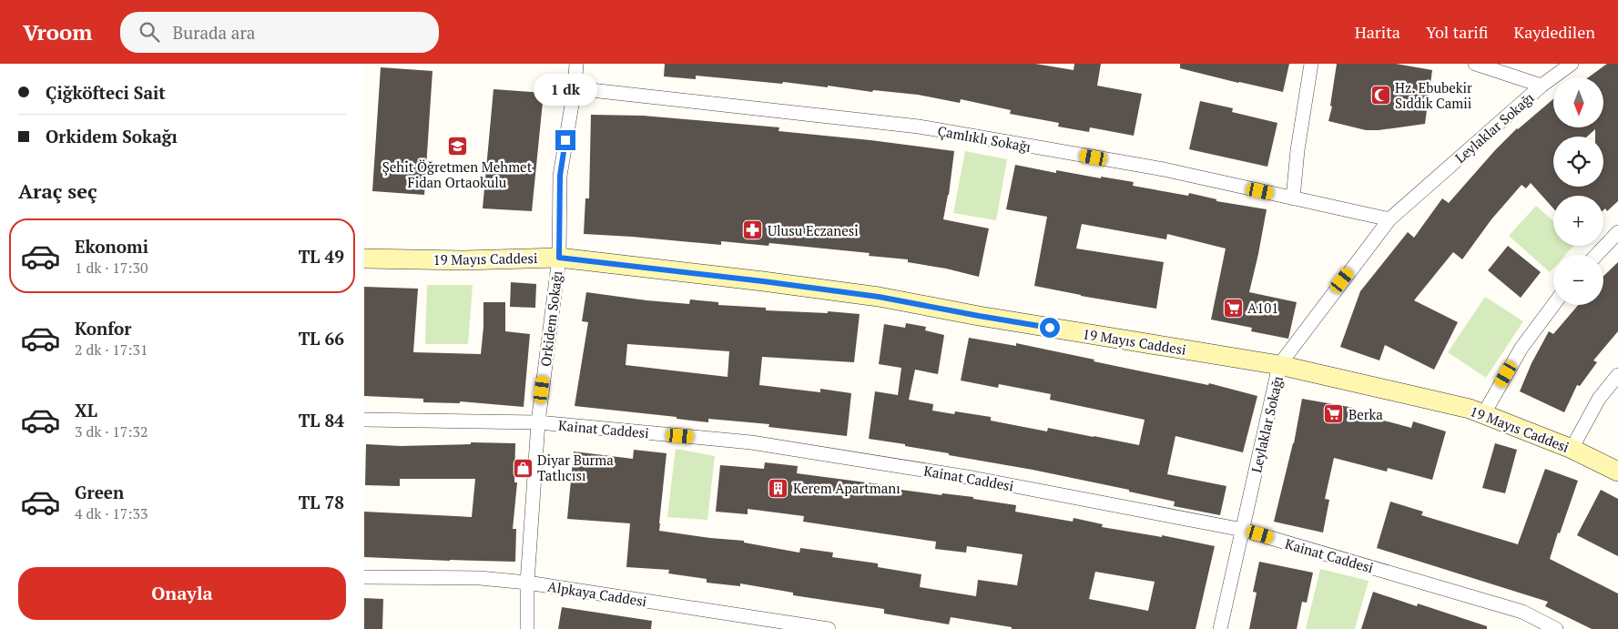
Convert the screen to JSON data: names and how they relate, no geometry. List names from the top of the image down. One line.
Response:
{"streets":{"street":["Leylaklar Sokağı","Çamlıklı Sokağı","19 Mayıs Caddesi","Orkidem Sokağı","Kainat Caddesi","Alpkaya Caddesi"]},"crossings":[["Leylaklar Sokağı","Çamlıklı Sokağı"],["Leylaklar Sokağı","19 Mayıs Caddesi"],["Leylaklar Sokağı","Kainat Caddesi"],["Çamlıklı Sokağı","Orkidem Sokağı"],["19 Mayıs Caddesi","Orkidem Sokağı"],["Orkidem Sokağı","Kainat Caddesi"],["Orkidem Sokağı","Alpkaya Caddesi"]],"places":{"mosque":["Hz. Ebubekir Sıddık Camii"],"school or university":["Şehit Öğretmen Mehmet Fidan Ortaokulu"],"pharmacy":["Ulusu Eczanesi"],"supermarket":["A101","Berka"],"shop":["Diyar Burma Tatlıcısı"],"building":["Kerem Apartmanı"]},"north":"bottom","page":{"header":"Vroom","search":"Burada ara","nav":["Harita","Yol tarifi","Kaydedilen"],"banner":["Çiğköfteci Sait","Orkidem Sokağı"],"bubble":"1 dk","map_buttons":["+","−"],"heading":"Araç seç","list":[{"name":"Ekonomi","note":"1 dk · 17:30","value":"TL 49"},{"name":"Konfor","note":"2 dk · 17:31","value":"TL 66"},{"name":"XL","note":"3 dk · 17:32","value":"TL 84"},{"name":"Green","note":"4 dk · 17:33","value":"TL 78"}],"buttons":"Onayla"}}
